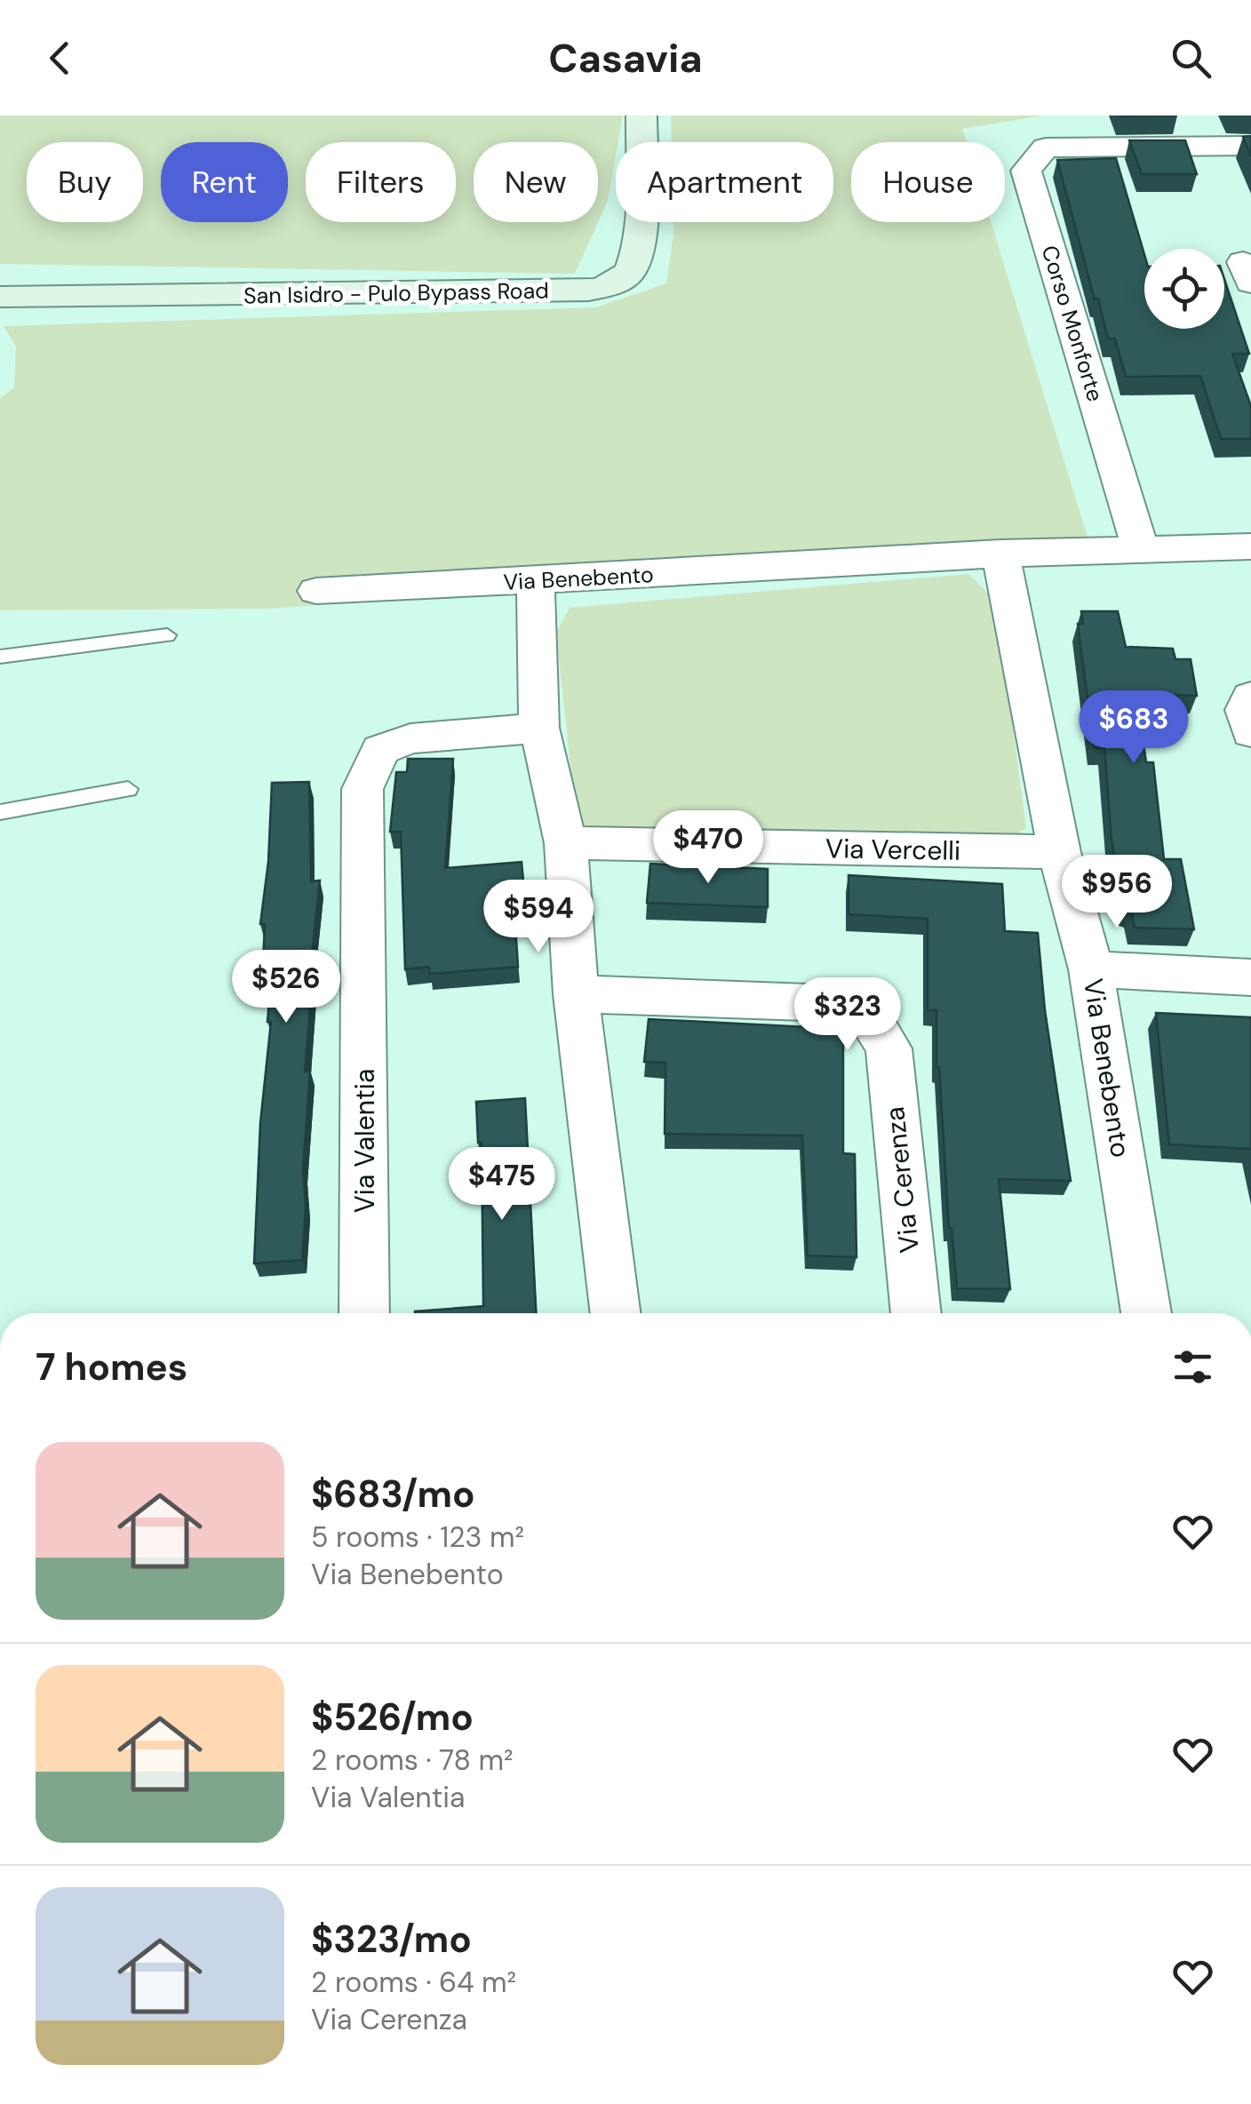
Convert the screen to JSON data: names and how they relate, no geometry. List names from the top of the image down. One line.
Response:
{"streets":{"street":["San Isidro - Pulo Bypass Road","Corso Monforte","Via Benebento","Via Vercelli","Via Valentia","Via Cerenza"]},"crossings":[["Corso Monforte","Via Benebento"],["Via Benebento","Via Vercelli"]],"page":{"header":"Casavia","chip":["Buy","Rent","Filters","New","Apartment","House"],"price":["$683","$470","$956","$594","$526","$323","$475"],"heading":"7 homes","list":[{"name":"$683/mo","note":"5 rooms · 123 m² · Via Benebento"},{"name":"$526/mo","note":"2 rooms · 78 m² · Via Valentia"},{"name":"$323/mo","note":"2 rooms · 64 m² · Via Cerenza"}]}}
